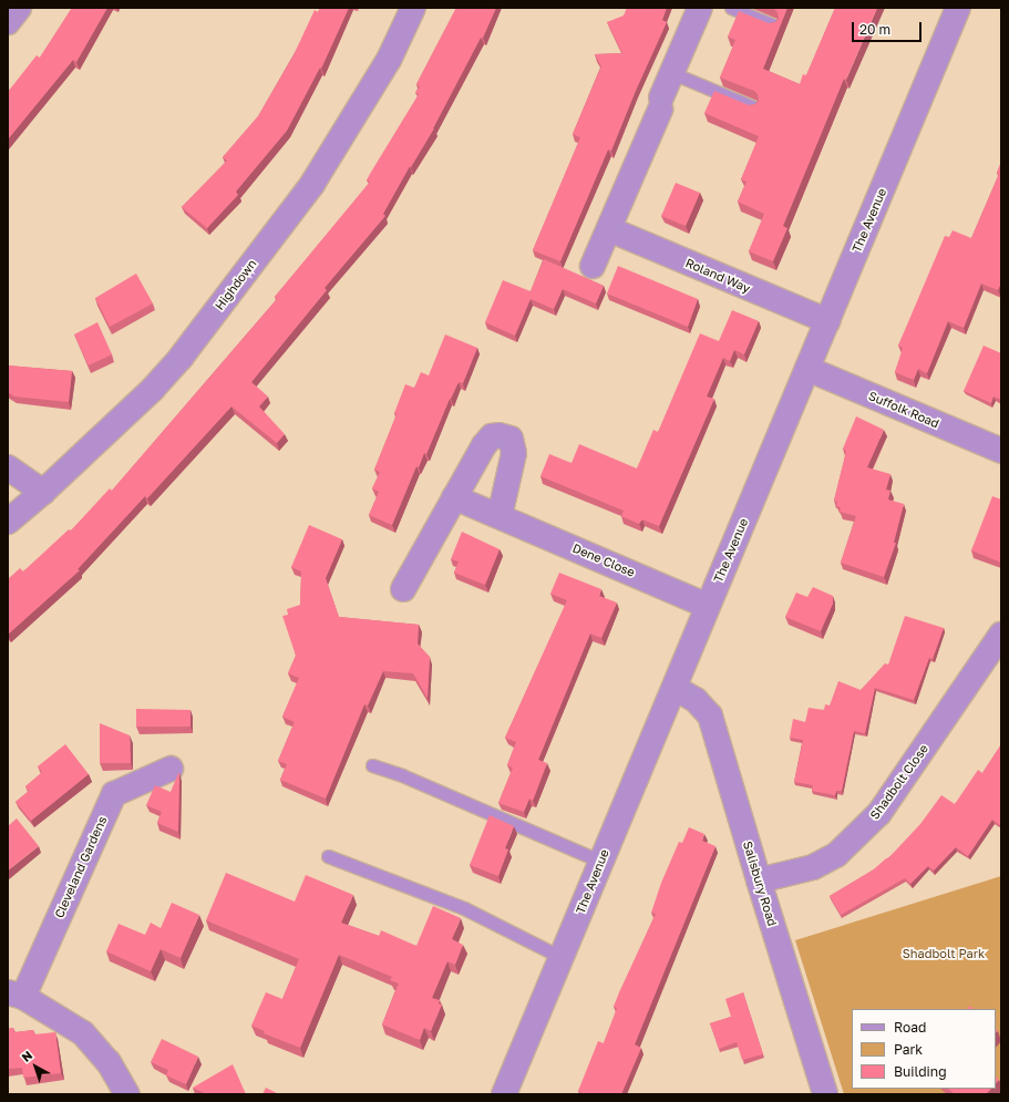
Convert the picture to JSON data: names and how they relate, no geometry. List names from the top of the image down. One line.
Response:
{"streets":{"street":["The Avenue","Roland Way","Highdown","Suffolk Road","Dene Close","Shadbolt Close","Cleveland Gardens","Salisbury Road"]},"crossings":[["The Avenue","Roland Way"],["The Avenue","Suffolk Road"],["The Avenue","Dene Close"],["The Avenue","Salisbury Road"],["Shadbolt Close","Salisbury Road"]],"parks":["Shadbolt Park"],"legend":["Road","Park","Building"],"scale_bar":"20 m","north":"top left"}
